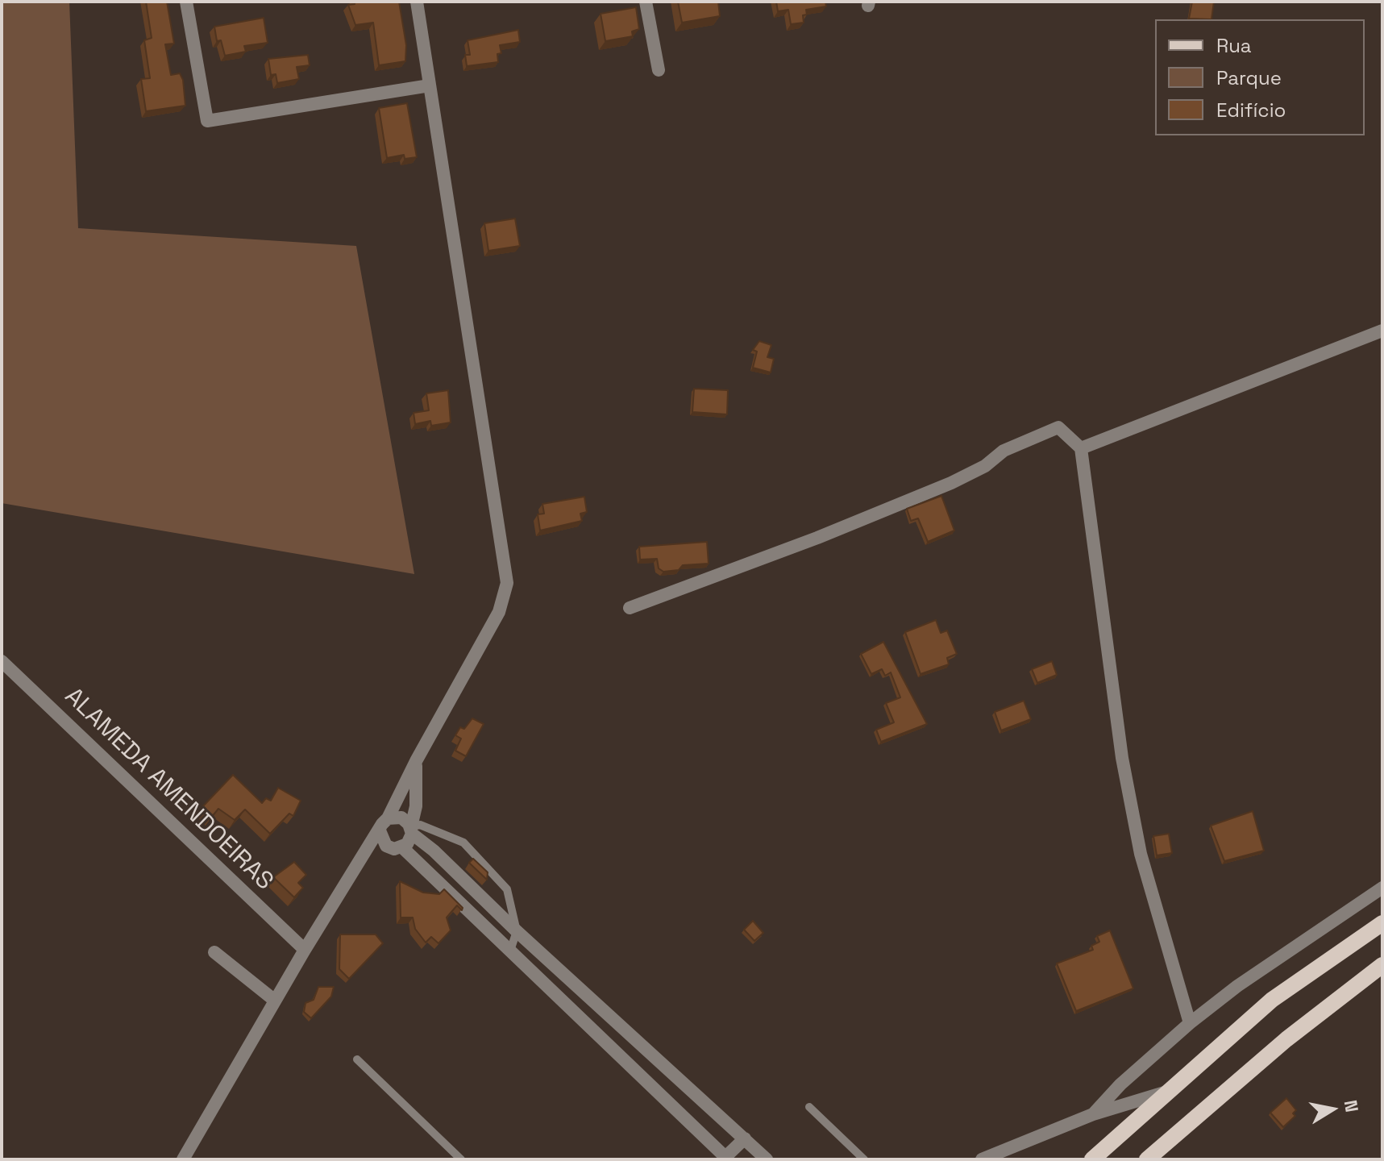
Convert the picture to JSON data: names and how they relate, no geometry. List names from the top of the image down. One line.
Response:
{"streets":{"street":["ALAMEDA AMENDOEIRAS"]},"legend":["Rua","Parque","Edifício"],"north":"right"}
